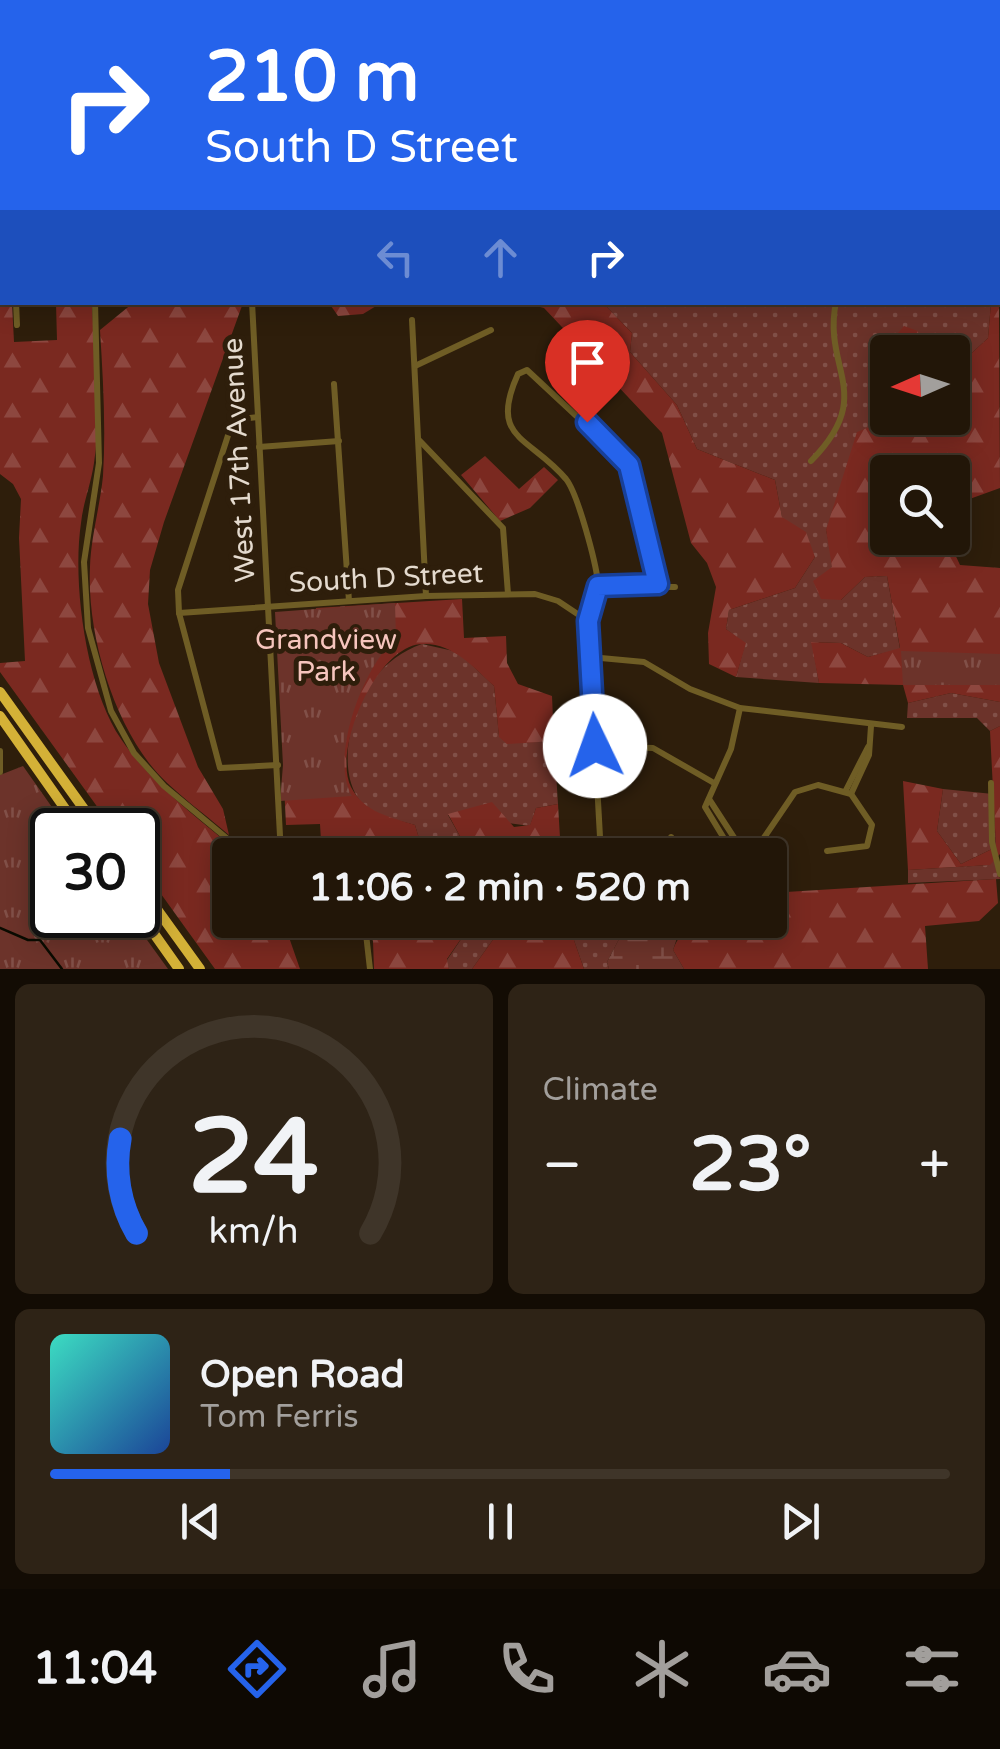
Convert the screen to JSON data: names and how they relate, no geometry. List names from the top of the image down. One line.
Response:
{"streets":{"street":["West 17th Avenue","South D Street"]},"crossings":[["West 17th Avenue","South D Street"]],"parks":["Grandview Park"],"north":"left","page":{"turn":["210 m","South D Street"],"limit":"30","trip":"11:06 · 2 min · 520 m","tile":"Climate","heat":["−","23°","+"],"song":["Open Road","Tom Ferris"],"tabs":"11:04","gauge":["24","km/h"]}}
